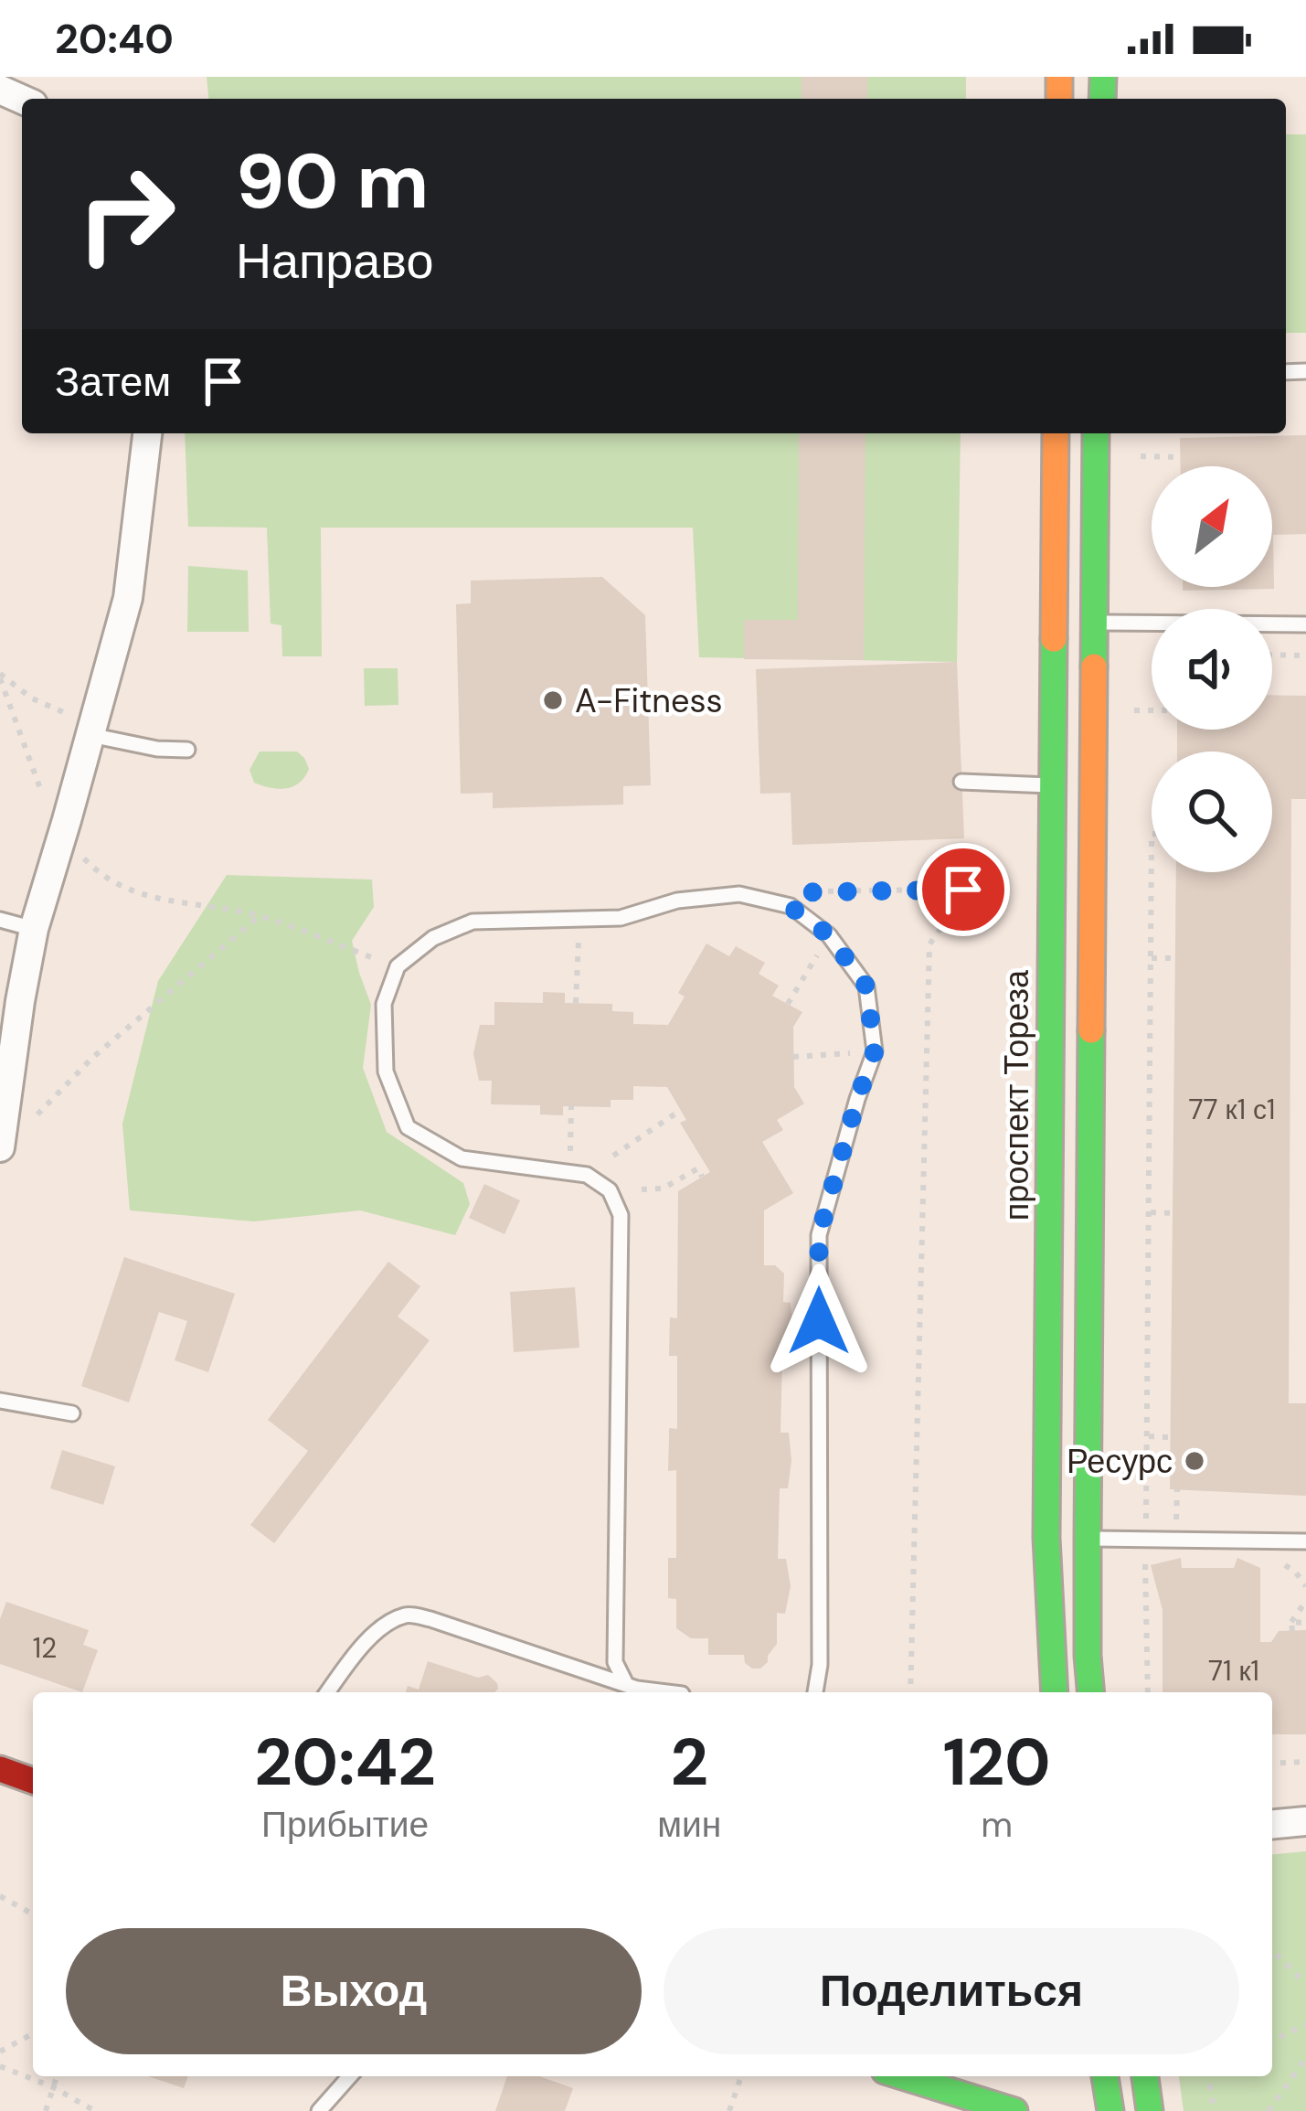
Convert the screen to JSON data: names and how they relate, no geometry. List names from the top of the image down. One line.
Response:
{"streets":{"main road":["проспект Тореза"]},"places":["A-Fitness","Ресурс"],"house_numbers":["77 к1 с1","12","71 к1"],"north":"top right","page":{"status":"20:40","turn":["90 m","Направо"],"then":"Затем","eta":["20:42","Прибытие","2","мин","120","m"],"buttons":["Выход","Поделиться"]}}
